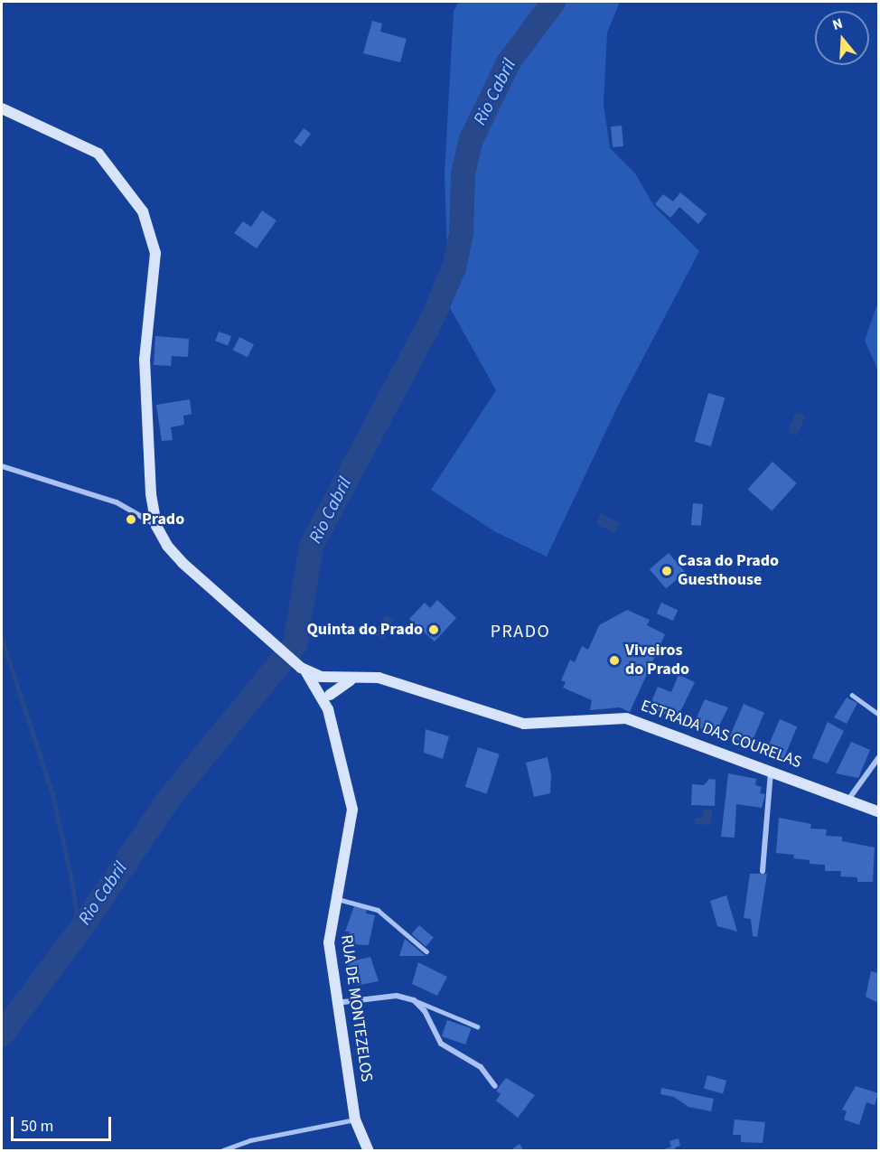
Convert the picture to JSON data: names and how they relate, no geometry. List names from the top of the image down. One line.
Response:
{"streets":{"main road":["ESTRADA DAS COURELAS","RUA DE MONTEZELOS"]},"districts":["PRADO"],"water":["Rio Cabril"],"places":["Prado","Casa do Prado Guesthouse","Quinta do Prado","Viveiros do Prado"],"scale_bar":"50 m","north":"top"}
